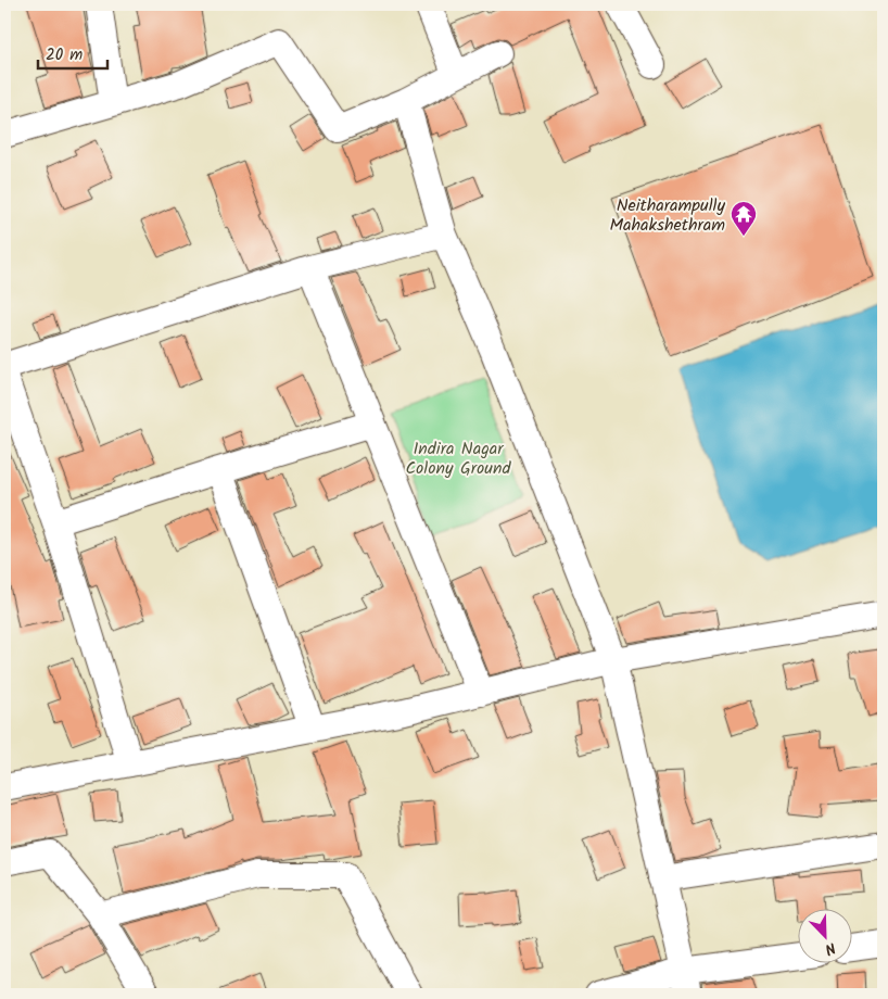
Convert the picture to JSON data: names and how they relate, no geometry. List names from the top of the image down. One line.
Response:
{"parks":["Indira Nagar Colony Ground"],"places":{"temple":["Neitharampully Mahakshethram"]},"scale_bar":"20 m","north":"bottom right"}
